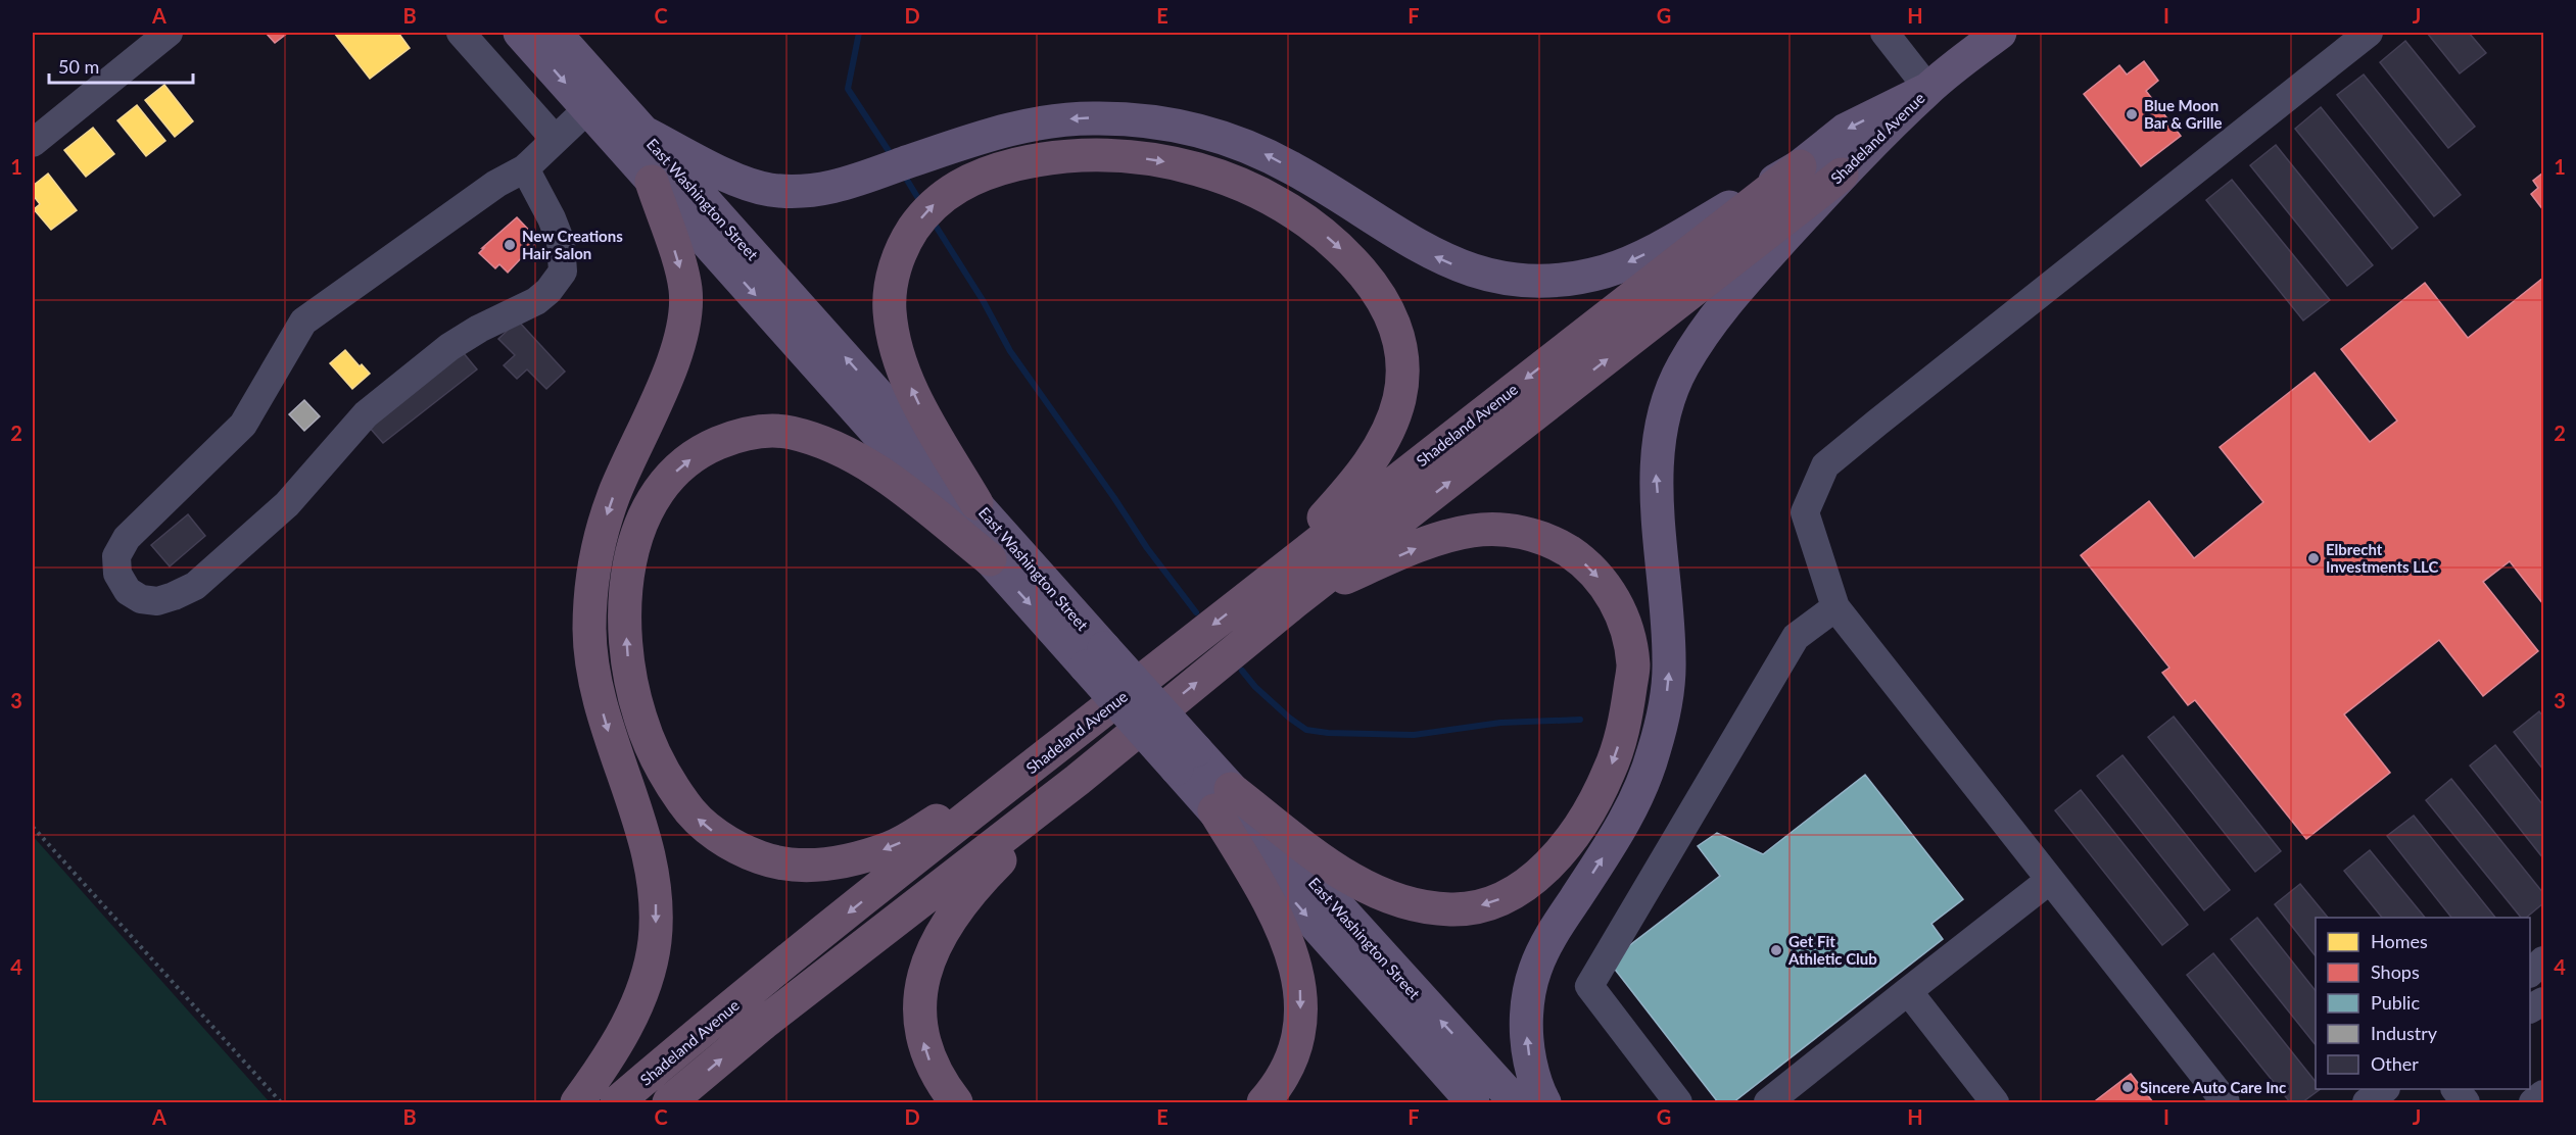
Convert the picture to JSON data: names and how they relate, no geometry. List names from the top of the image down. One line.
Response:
{"streets":{"highway":["Shadeland Avenue"],"main road":["East Washington Street"]},"places":["Blue Moon Bar & Grille","New Creations Hair Salon","Elbrecht Investments LLC","Get Fit Athletic Club","Sincere Auto Care Inc"],"legend":["Homes","Shops","Public","Industry","Other"],"scale_bar":"50 m","grid":{"columns":["A","B","C","D","E","F","G","H","I","J"],"rows":["1","2","3","4"]}}
